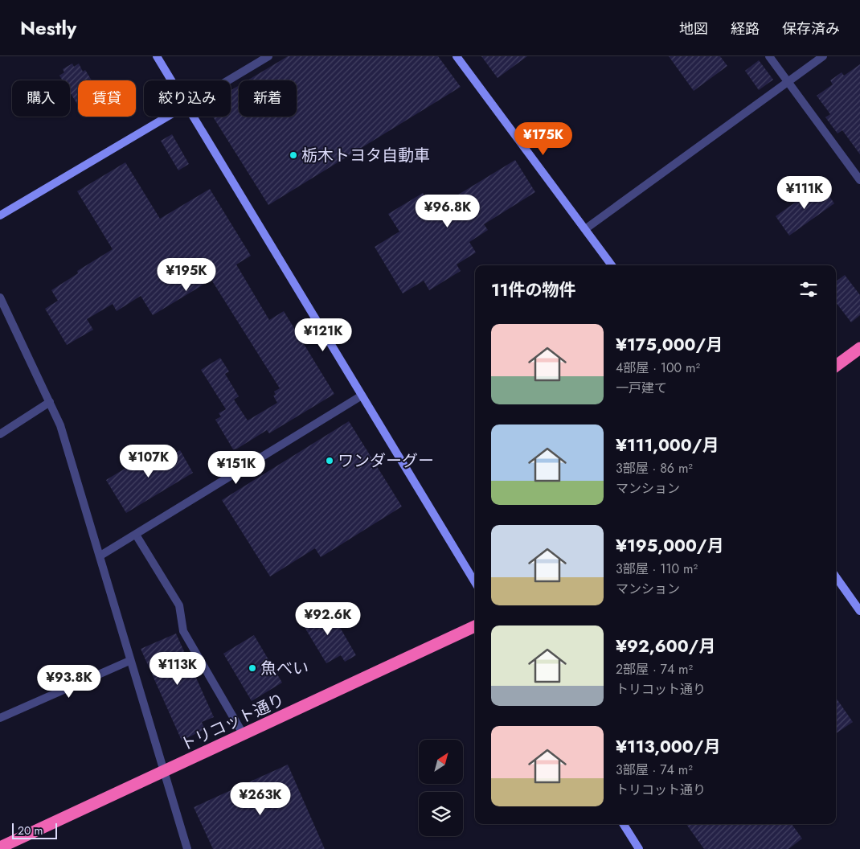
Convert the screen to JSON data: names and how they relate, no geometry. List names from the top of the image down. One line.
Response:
{"streets":{"highway":["トリコット通り"]},"places":["栃木トヨタ自動車","ワンダーグー","魚べい"],"scale_bar":"20 m","north":"top right","page":{"header":"Nestly","nav":["地図","経路","保存済み"],"chip":["購入","賃貸","絞り込み","新着"],"price":["¥175K","¥111K","¥96.8K","¥195K","¥121K","¥107K","¥151K","¥92.6K","¥113K","¥93.8K","¥263K"],"heading":"11件の物件","list":[{"name":"¥175,000/月","note":"4部屋 · 100 m² · 一戸建て"},{"name":"¥111,000/月","note":"3部屋 · 86 m² · マンション"},{"name":"¥195,000/月","note":"3部屋 · 110 m² · マンション"},{"name":"¥92,600/月","note":"2部屋 · 74 m² · トリコット通り"},{"name":"¥113,000/月","note":"3部屋 · 74 m² · トリコット通り"}],"scale":"20 m"}}
